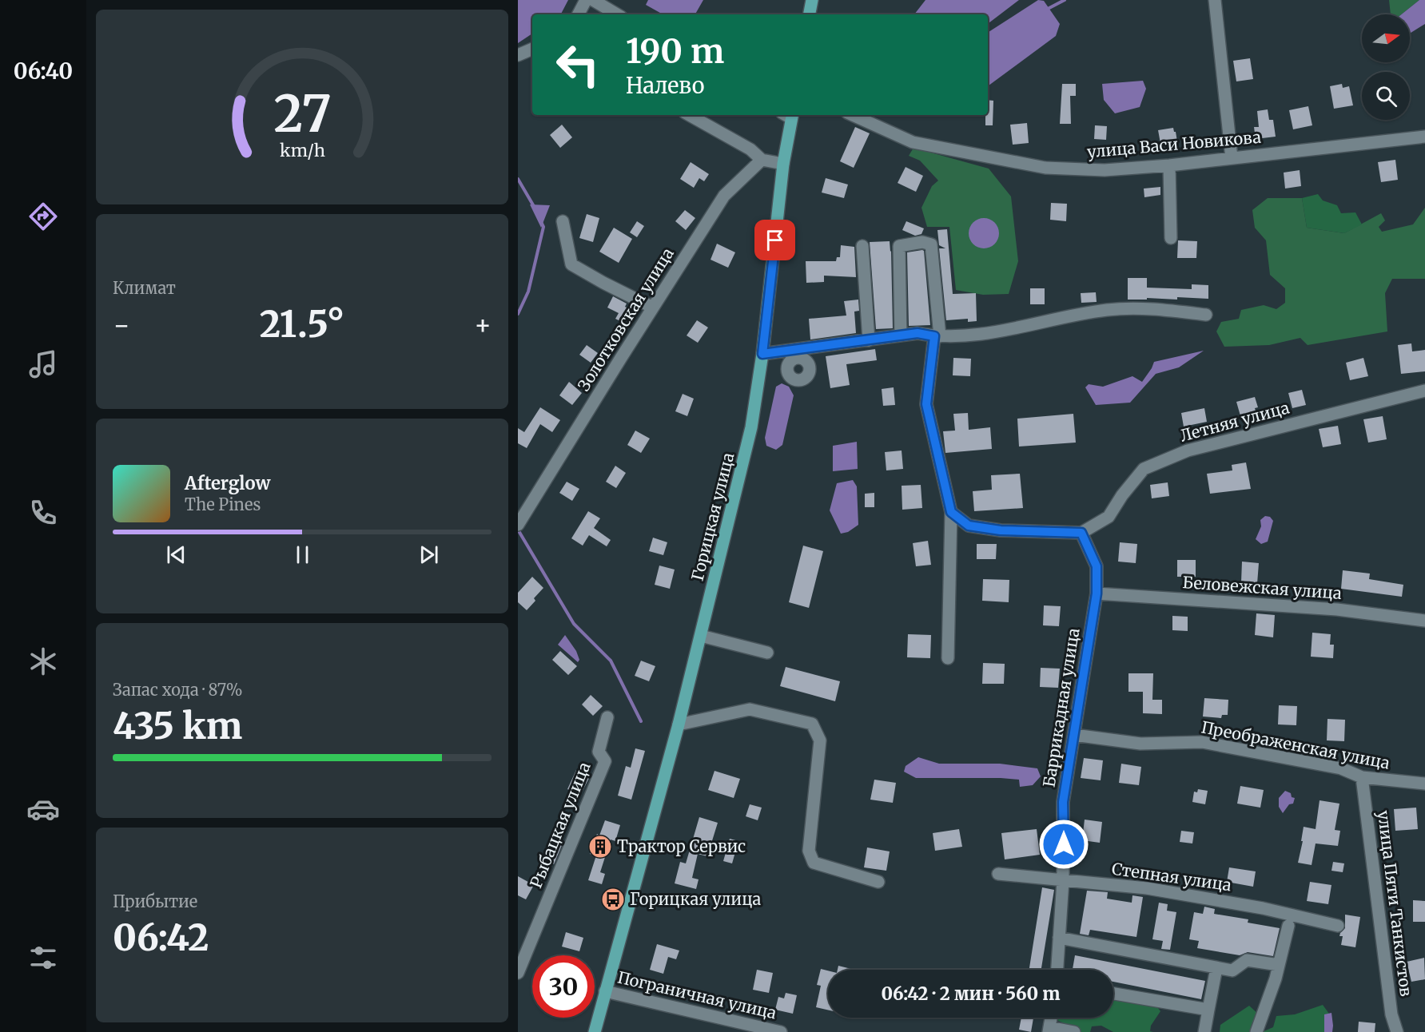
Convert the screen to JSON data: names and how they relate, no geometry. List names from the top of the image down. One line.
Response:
{"streets":{"main road":["Горицкая улица"],"street":["улица Васи Новикова","Золотковская улица","Летняя улица","Беловежская улица","Баррикадная улица","Преображенская улица","Рыбацкая улица","Степная улица","улица Пяти Танкистов","Пограничная улица"]},"crossings":[["Летняя улица","Баррикадная улица"],["Горицкая улица","Пограничная улица"],["Беловежская улица","Баррикадная улица"],["Баррикадная улица","Преображенская улица"],["Баррикадная улица","Степная улица"],["Преображенская улица","улица Пяти Танкистов"]],"places":{"building":["Трактор Сервис"],"bus stop":["Горицкая улица"]},"north":"right","page":{"tabs":"06:40","turn":["190 m","Налево"],"tile":["Климат",["Запас хода · 87%","435 km"],["Прибытие","06:42"]],"heat":["−","21.5°","+"],"song":["Afterglow","The Pines"],"limit":"30","trip":"06:42 · 2 мин · 560 m","gauge":["27","km/h"]}}
